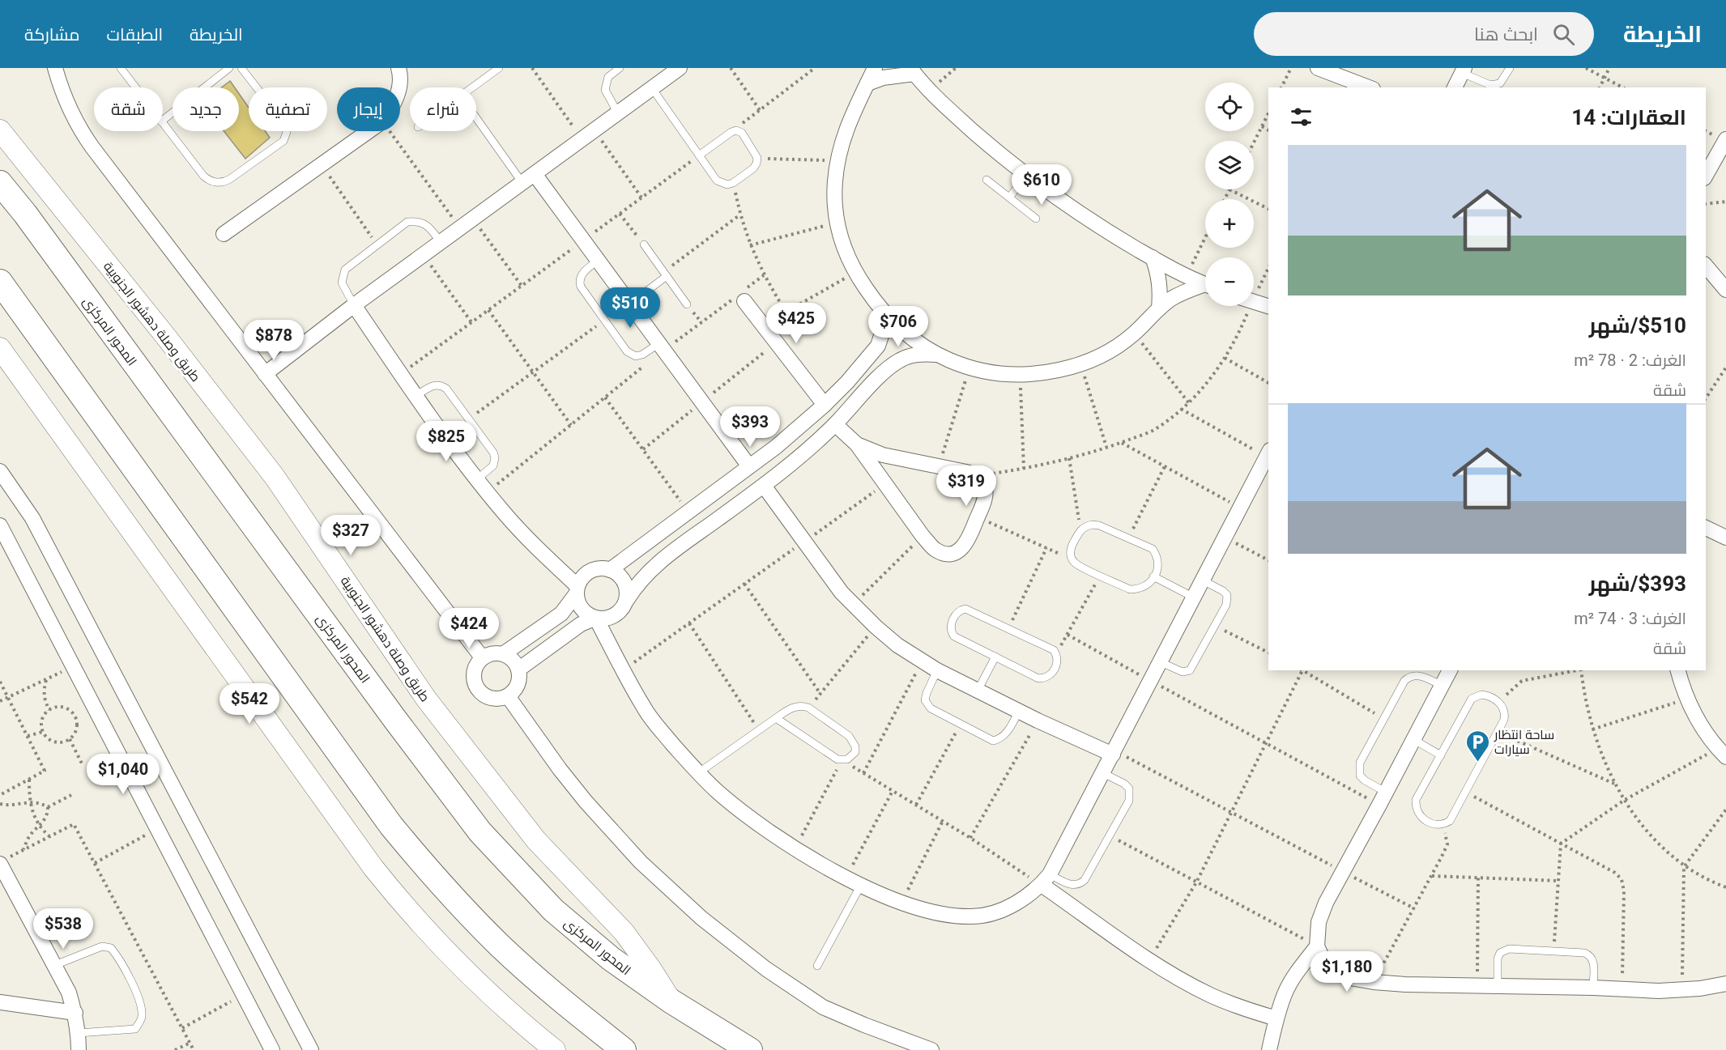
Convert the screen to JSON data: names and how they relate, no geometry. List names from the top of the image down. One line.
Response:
{"streets":{"highway":["المحور المركزى"],"main road":["طريق وصلة دهشور الجنوبية"]},"crossings":[["طريق وصلة دهشور الجنوبية","المحور المركزى"]],"places":{"parking":["ساحة انتظار سيارات"]},"page":{"header":"الخريطة","search":"ابحث هنا","nav":["الخريطة","الطبقات","مشاركة"],"map_buttons":["+","−"],"chip":["شراء","إيجار","تصفية","جديد","شقة"],"heading":"العقارات: 14","list":[{"name":"$510/شهر","note":"الغرف: 2 · 78 m² · شقة"},{"name":"$393/شهر","note":"الغرف: 3 · 74 m² · شقة"}],"price":["$610","$510","$425","$706","$878","$393","$825","$319","$327","$424","$542","$1,040","$538","$1,180"]}}
